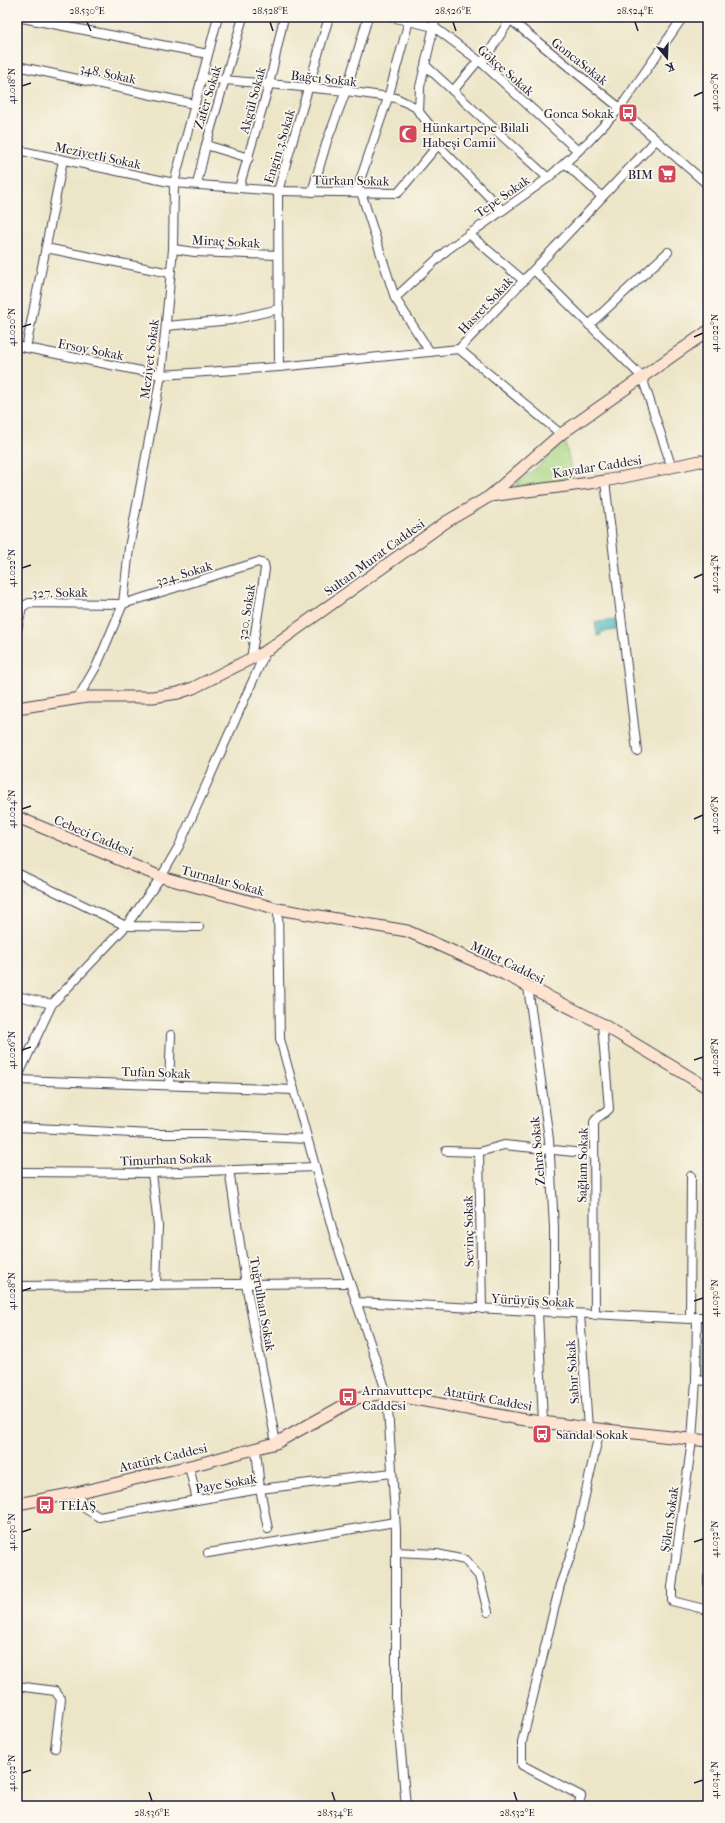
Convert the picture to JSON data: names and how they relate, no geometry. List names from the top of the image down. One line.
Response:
{"streets":{"street":["GoncaSokak","Gökçe Sokak","348. Sokak","Bağcı Sokak","Zafer Sokak","Akgül Sokak","Engin 3.Sokak","Meziyetli Sokak","Türkan Sokak","Tepe Sokak","Miraç Sokak","Hasret Sokak","Ersoy Sokak","Meziyet Sokak","Kayalar Caddesi","Sultan Murat Caddesi","324. Sokak","327. Sokak","320. Sokak","Cebeci Caddesi","Turnalar Sokak","Millet Caddesi","Tufan Sokak","Zehra Sokak","Timurhan Sokak","Sağlam Sokak","Sevinç Sokak","Yürüyüş Sokak","Tuğrulhan Sokak","Sabır Sokak","Atatürk Caddesi","Paye Sokak","Şölen Sokak"]},"crossings":[["GoncaSokak","Tepe Sokak"],["Gökçe Sokak","Tepe Sokak"],["348. Sokak","Meziyet Sokak"],["Bağcı Sokak","Zafer Sokak"],["Bağcı Sokak","Akgül Sokak"],["Bağcı Sokak","Engin 3.Sokak"],["Bağcı Sokak","Meziyet Sokak"],["Zafer Sokak","Türkan Sokak"],["Akgül Sokak","Türkan Sokak"],["Engin 3.Sokak","Türkan Sokak"],["Engin 3.Sokak","Miraç Sokak"],["Engin 3.Sokak","Hasret Sokak"],["Engin 3.Sokak","Ersoy Sokak"],["Meziyetli Sokak","Türkan Sokak"],["Meziyetli Sokak","Meziyet Sokak"],["Türkan Sokak","Tepe Sokak"],["Türkan Sokak","Meziyet Sokak"],["Miraç Sokak","Meziyet Sokak"],["Hasret Sokak","Ersoy Sokak"],["Ersoy Sokak","Meziyet Sokak"],["Meziyet Sokak","Sultan Murat Caddesi"],["Meziyet Sokak","324. Sokak"],["Meziyet Sokak","327. Sokak"],["Kayalar Caddesi","Sultan Murat Caddesi"],["Sultan Murat Caddesi","320. Sokak"],["324. Sokak","327. Sokak"],["324. Sokak","320. Sokak"],["Cebeci Caddesi","Turnalar Sokak"],["Turnalar Sokak","Millet Caddesi"],["Millet Caddesi","Zehra Sokak"],["Millet Caddesi","Sağlam Sokak"],["Zehra Sokak","Yürüyüş Sokak"],["Timurhan Sokak","Tuğrulhan Sokak"],["Sağlam Sokak","Yürüyüş Sokak"],["Sevinç Sokak","Yürüyüş Sokak"],["Yürüyüş Sokak","Sabır Sokak"],["Yürüyüş Sokak","Şölen Sokak"],["Tuğrulhan Sokak","Atatürk Caddesi"],["Sabır Sokak","Atatürk Caddesi"],["Atatürk Caddesi","Paye Sokak"],["Atatürk Caddesi","Şölen Sokak"]],"places":{"bus stop":["Gonca Sokak","Arnavuttepe Caddesi","Sandal Sokak","TEİAŞ"],"mosque":["Hünkartpepe Bilali Habeşi Camii"],"supermarket":["BIM"]},"north":"bottom","coordinates":["28.530°E","28.528°E","28.526°E","28.524°E","41.018°N","41.020°N","41.022°N","41.024°N","41.026°N","41.028°N","41.030°N","41.032°N","41.034°N","28.536°E","28.534°E","28.532°E"]}
